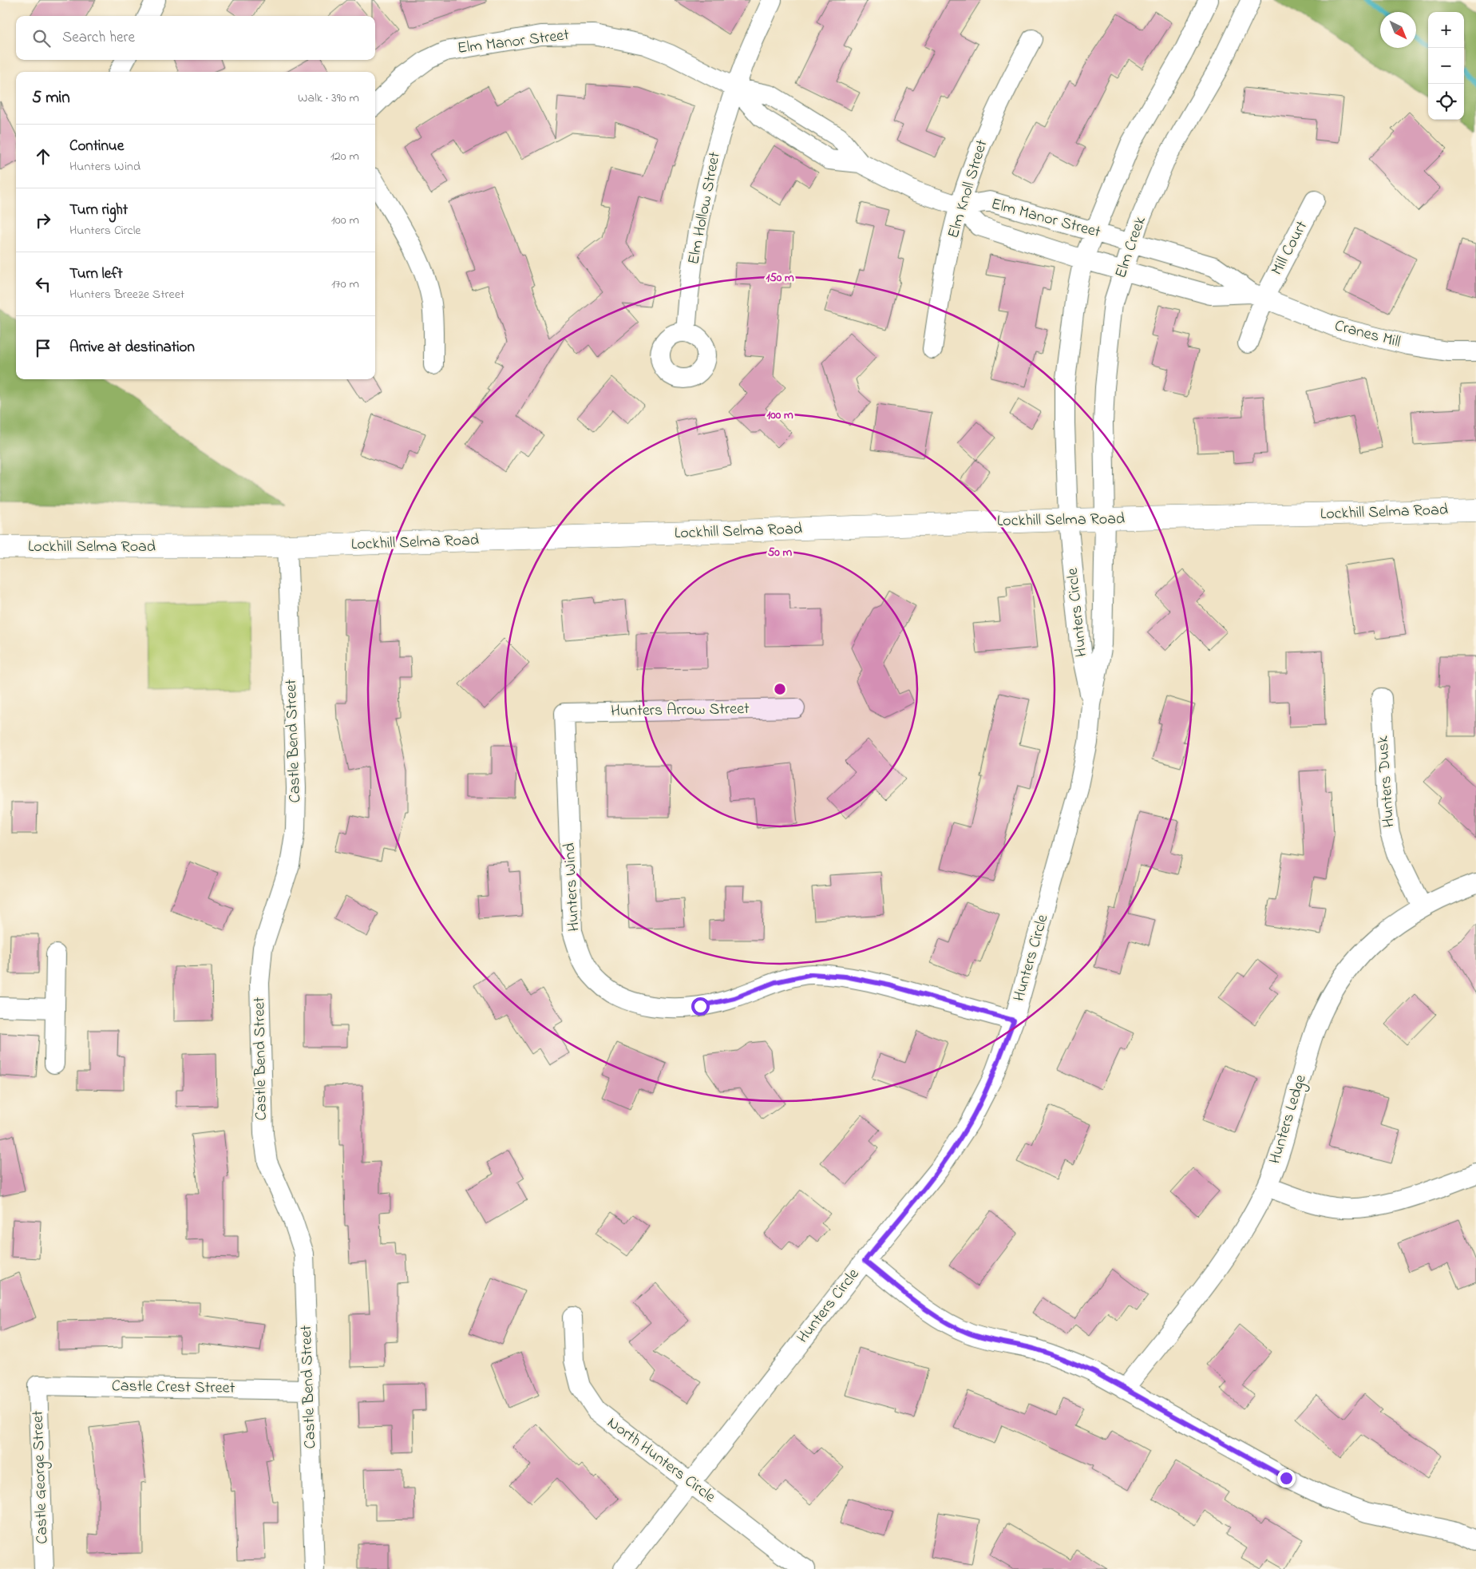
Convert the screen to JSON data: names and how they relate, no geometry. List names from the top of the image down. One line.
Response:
{"streets":{"main road":["Lockhill Selma Road"],"street":["Elm Manor Street","Elm Knoll Street","Elm Hollow Street","Elm Creek","Mill Court","Cranes Mill","Hunters Circle","Hunters Arrow Street","Castle Bend Street","Hunters Dusk","Hunters Wind","Hunters Ledge","Castle Crest Street","North Hunters Circle","Castle George Street"]},"crossings":[["Elm Manor Street","Elm Knoll Street"],["Elm Manor Street","Elm Hollow Street"],["Elm Manor Street","Elm Creek"],["Elm Manor Street","Cranes Mill"],["Elm Creek","Cranes Mill"],["Elm Creek","Lockhill Selma Road"],["Elm Creek","Hunters Circle"],["Mill Court","Cranes Mill"],["Lockhill Selma Road","Hunters Circle"],["Lockhill Selma Road","Castle Bend Street"],["Hunters Circle","Hunters Wind"],["Hunters Circle","North Hunters Circle"],["Hunters Arrow Street","Hunters Wind"],["Castle Bend Street","Castle Crest Street"],["Hunters Dusk","Hunters Ledge"],["Castle Crest Street","Castle George Street"]],"north":"bottom right","page":{"map_buttons":["+","−"],"search":"Search here","heading":["5 min","Walk · 390 m"],"list":[["Continue","Hunters Wind","120 m"],["Turn right","Hunters Circle","100 m"],["Turn left","Hunters Breeze Street","170 m"],"Arrive at destination"]},"rings":["150 m","100 m","50 m"]}
